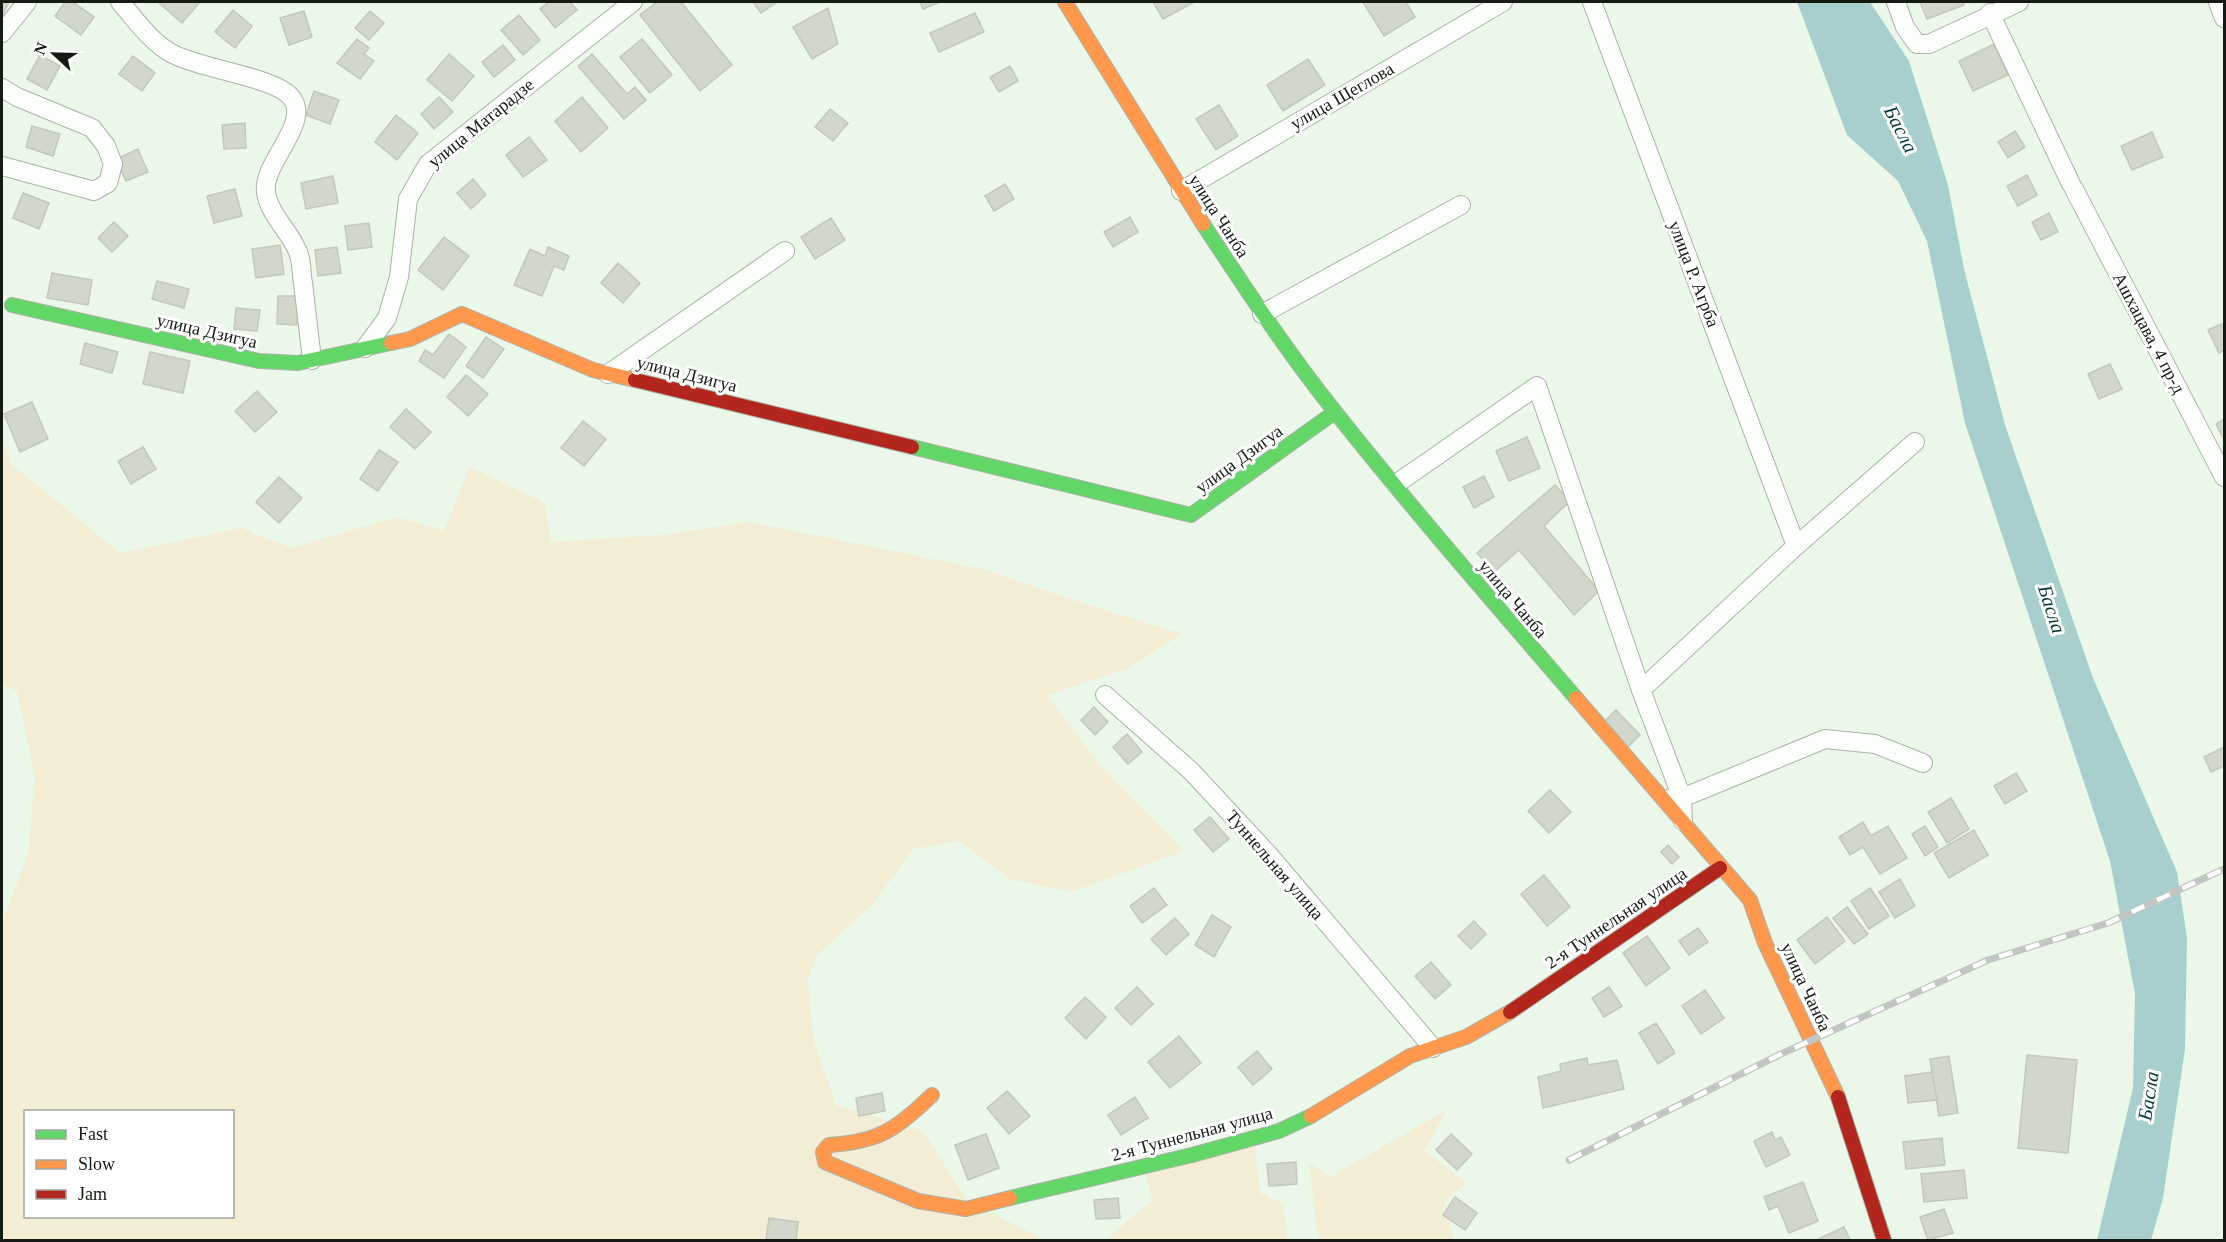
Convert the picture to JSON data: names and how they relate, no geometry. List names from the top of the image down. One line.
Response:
{"streets":{"street":["улица Щеглова","улица Матарадзе","улица Чанба","улица Р. Агрба","улица Дзигуа","Ашхацава, 4 пр-д","Туннельная улица","2-я Туннельная улица"]},"crossings":[["улица Щеглова","улица Чанба"],["улица Матарадзе","улица Дзигуа"],["улица Чанба","улица Дзигуа"],["улица Чанба","2-я Туннельная улица"],["Туннельная улица","2-я Туннельная улица"]],"water":["Басла"],"legend":["Fast","Slow","Jam"],"north":"left"}
